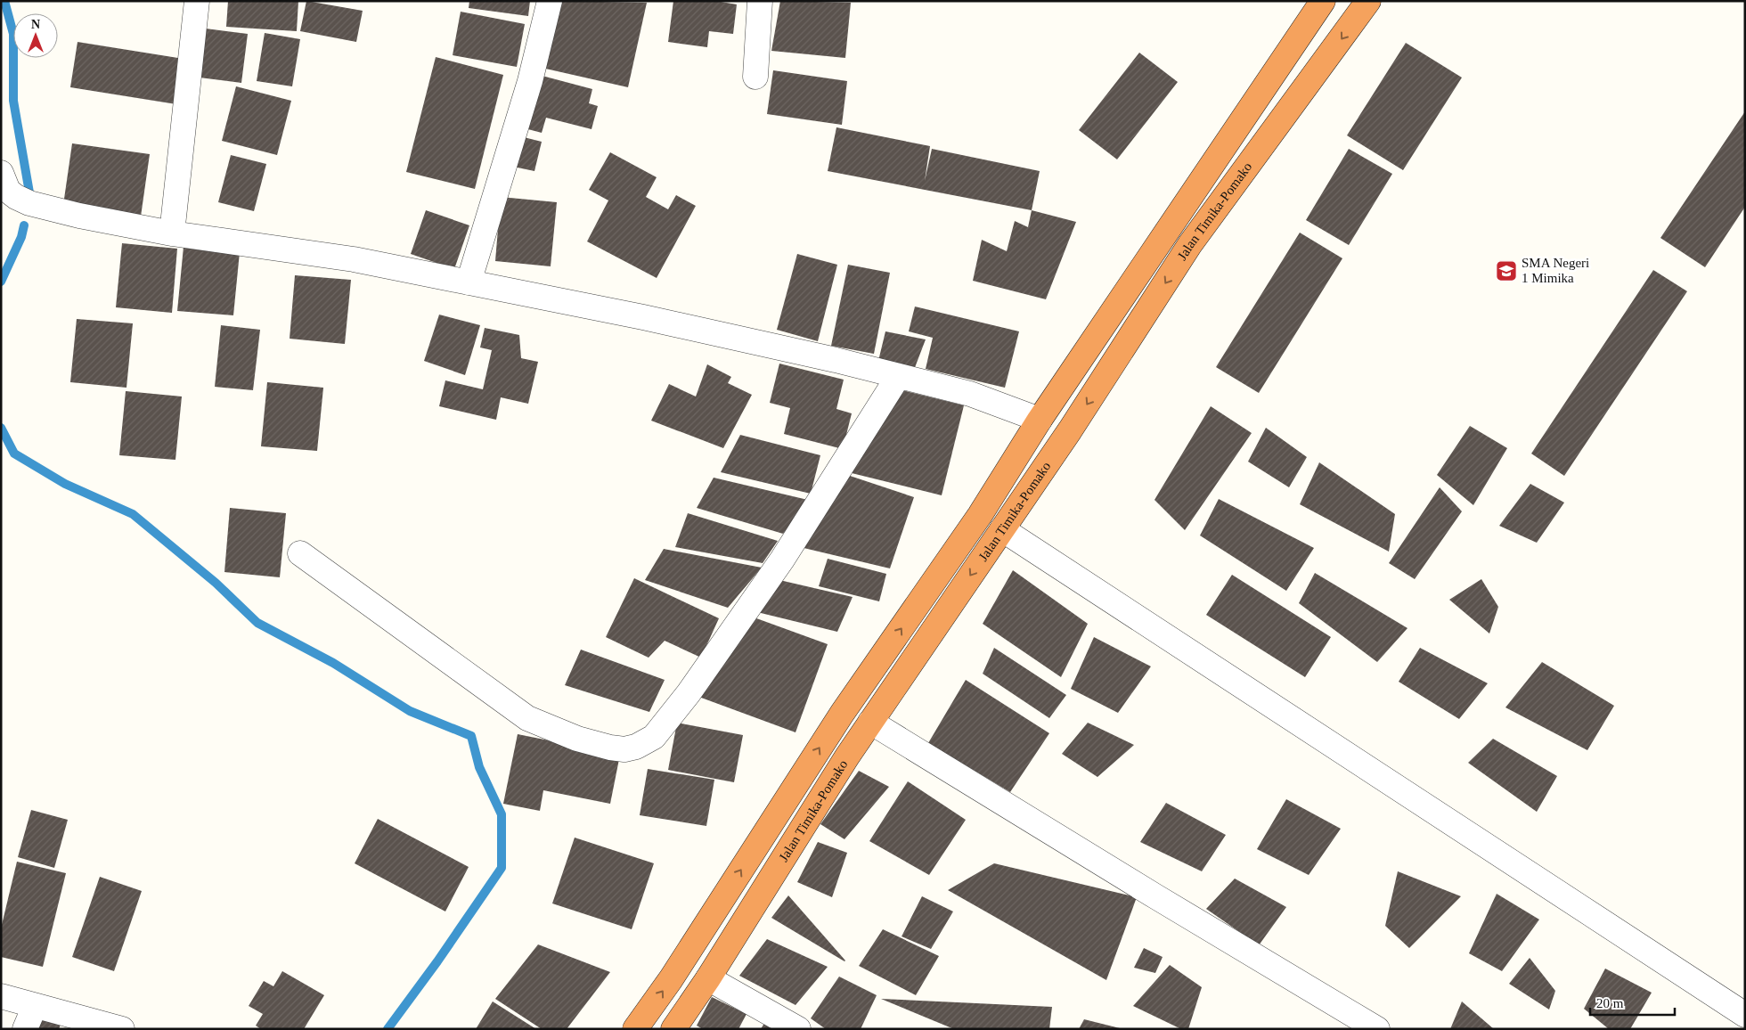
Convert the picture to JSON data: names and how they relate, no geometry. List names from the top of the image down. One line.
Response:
{"streets":{"highway":["Jalan Timika-Pomako"]},"places":{"school or university":["SMA Negeri 1 Mimika"]},"scale_bar":"20 m","north":"top"}
